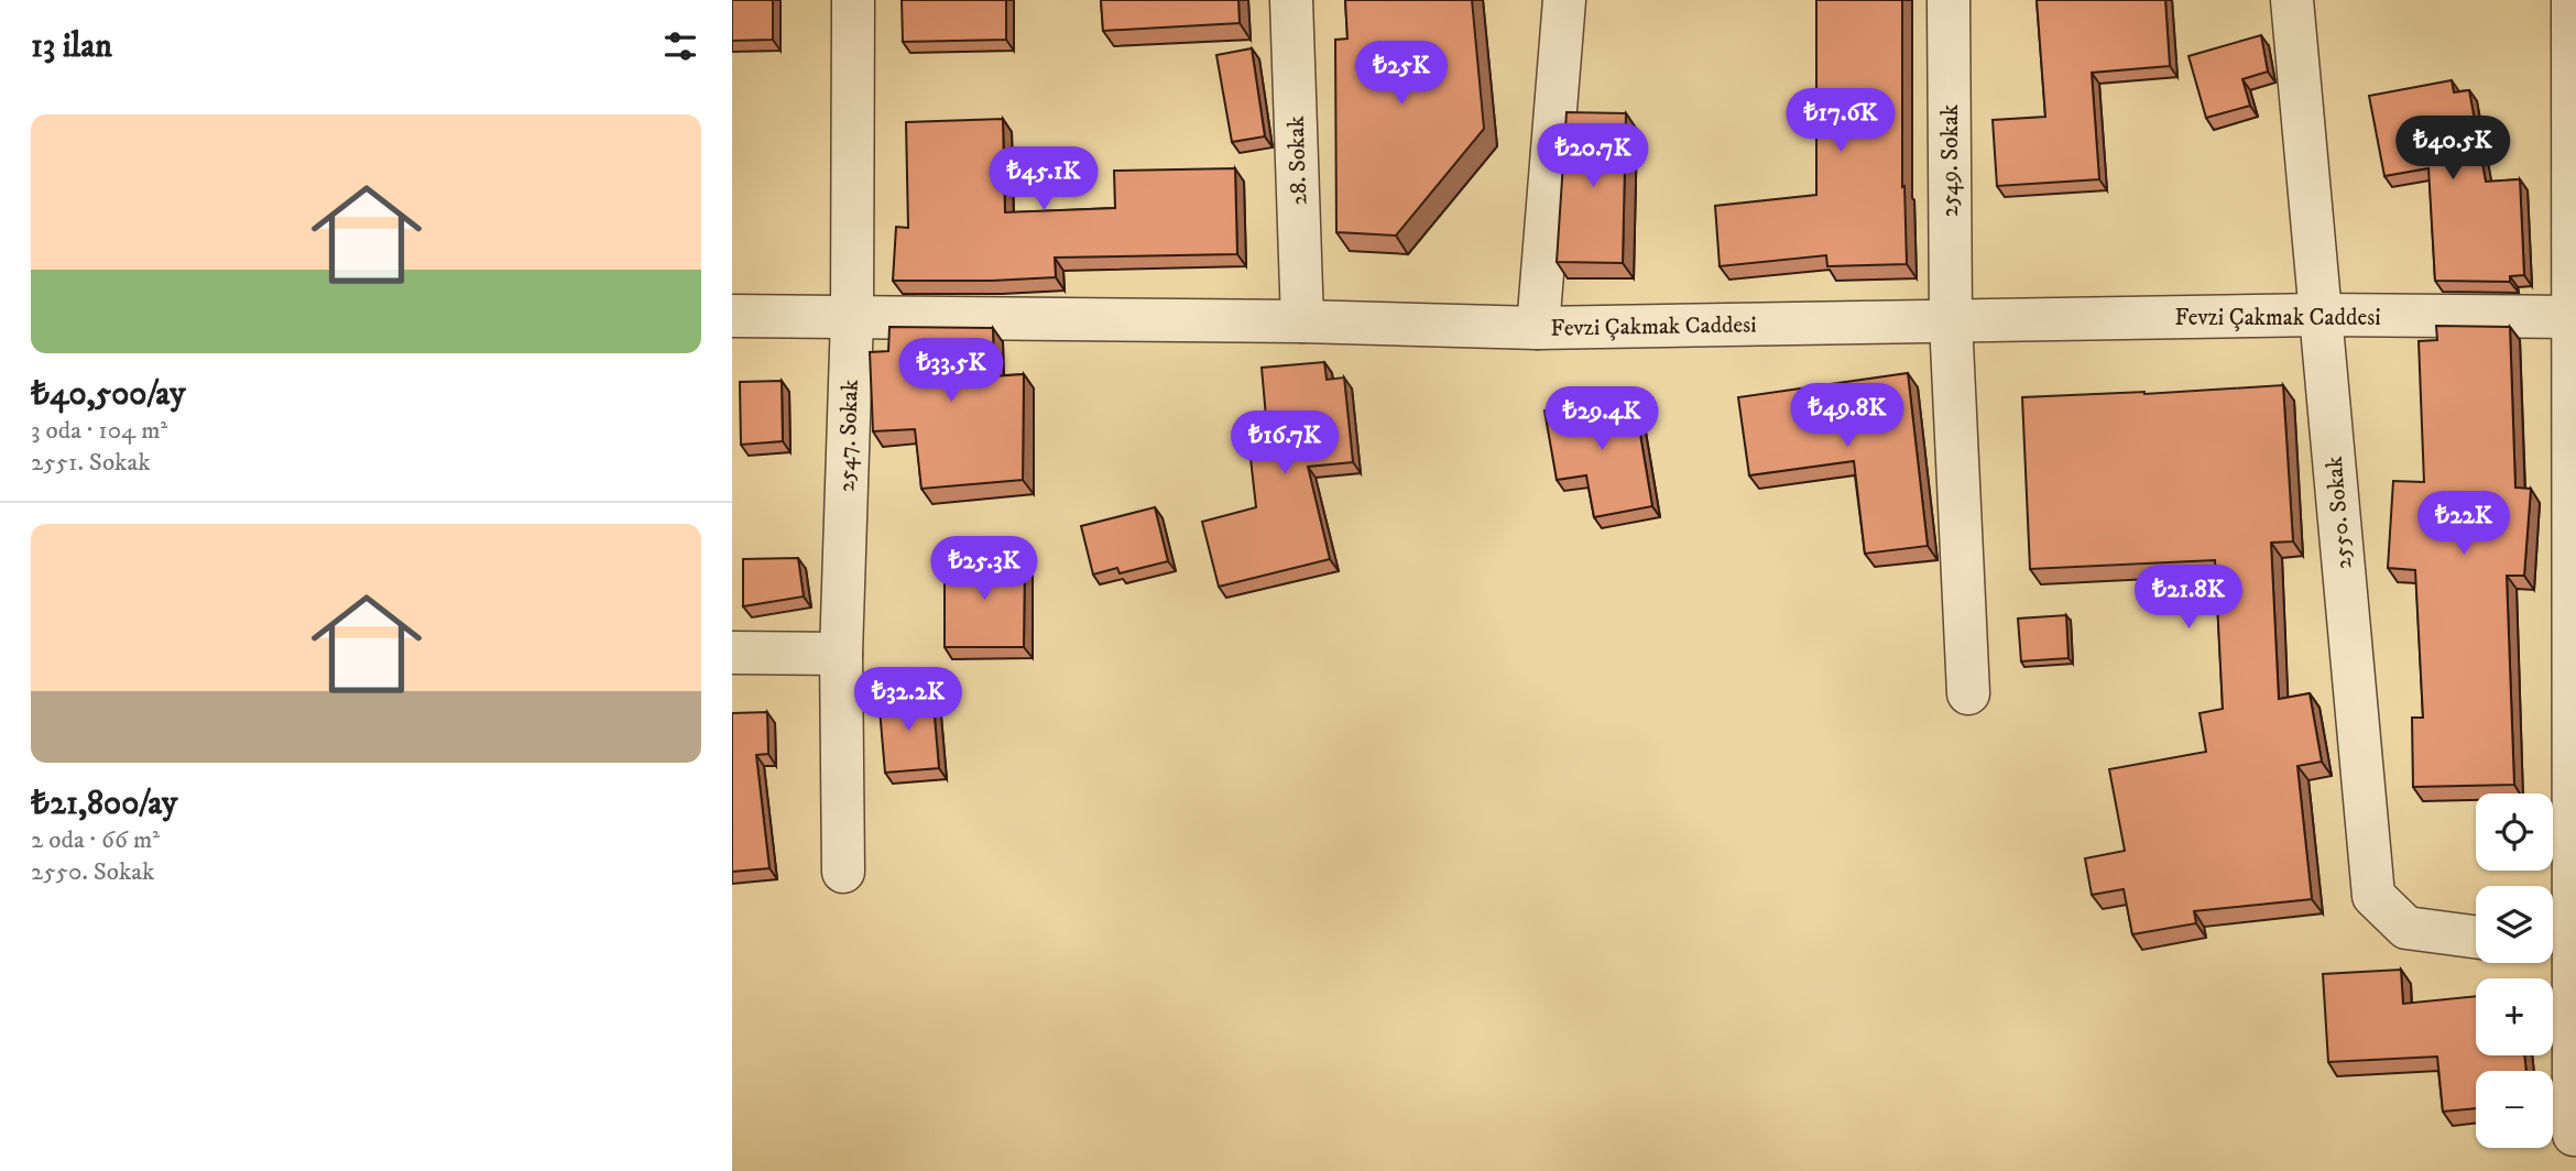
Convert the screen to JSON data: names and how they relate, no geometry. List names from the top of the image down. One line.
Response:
{"streets":{"street":["28. Sokak","2549. Sokak","Fevzi Çakmak Caddesi","2547. Sokak","2550. Sokak"]},"crossings":[["28. Sokak","Fevzi Çakmak Caddesi"],["2549. Sokak","Fevzi Çakmak Caddesi"],["Fevzi Çakmak Caddesi","2547. Sokak"],["Fevzi Çakmak Caddesi","2550. Sokak"]],"page":{"heading":"13 ilan","price":["₺25K","₺17.6K","₺40.5K","₺20.7K","₺45.1K","₺33.5K","₺49.8K","₺29.4K","₺16.7K","₺22K","₺25.3K","₺21.8K","₺32.2K"],"list":[{"name":"₺40,500/ay","note":"3 oda · 104 m² · 2551. Sokak"},{"name":"₺21,800/ay","note":"2 oda · 66 m² · 2550. Sokak"}],"map_buttons":["+","−"]}}
